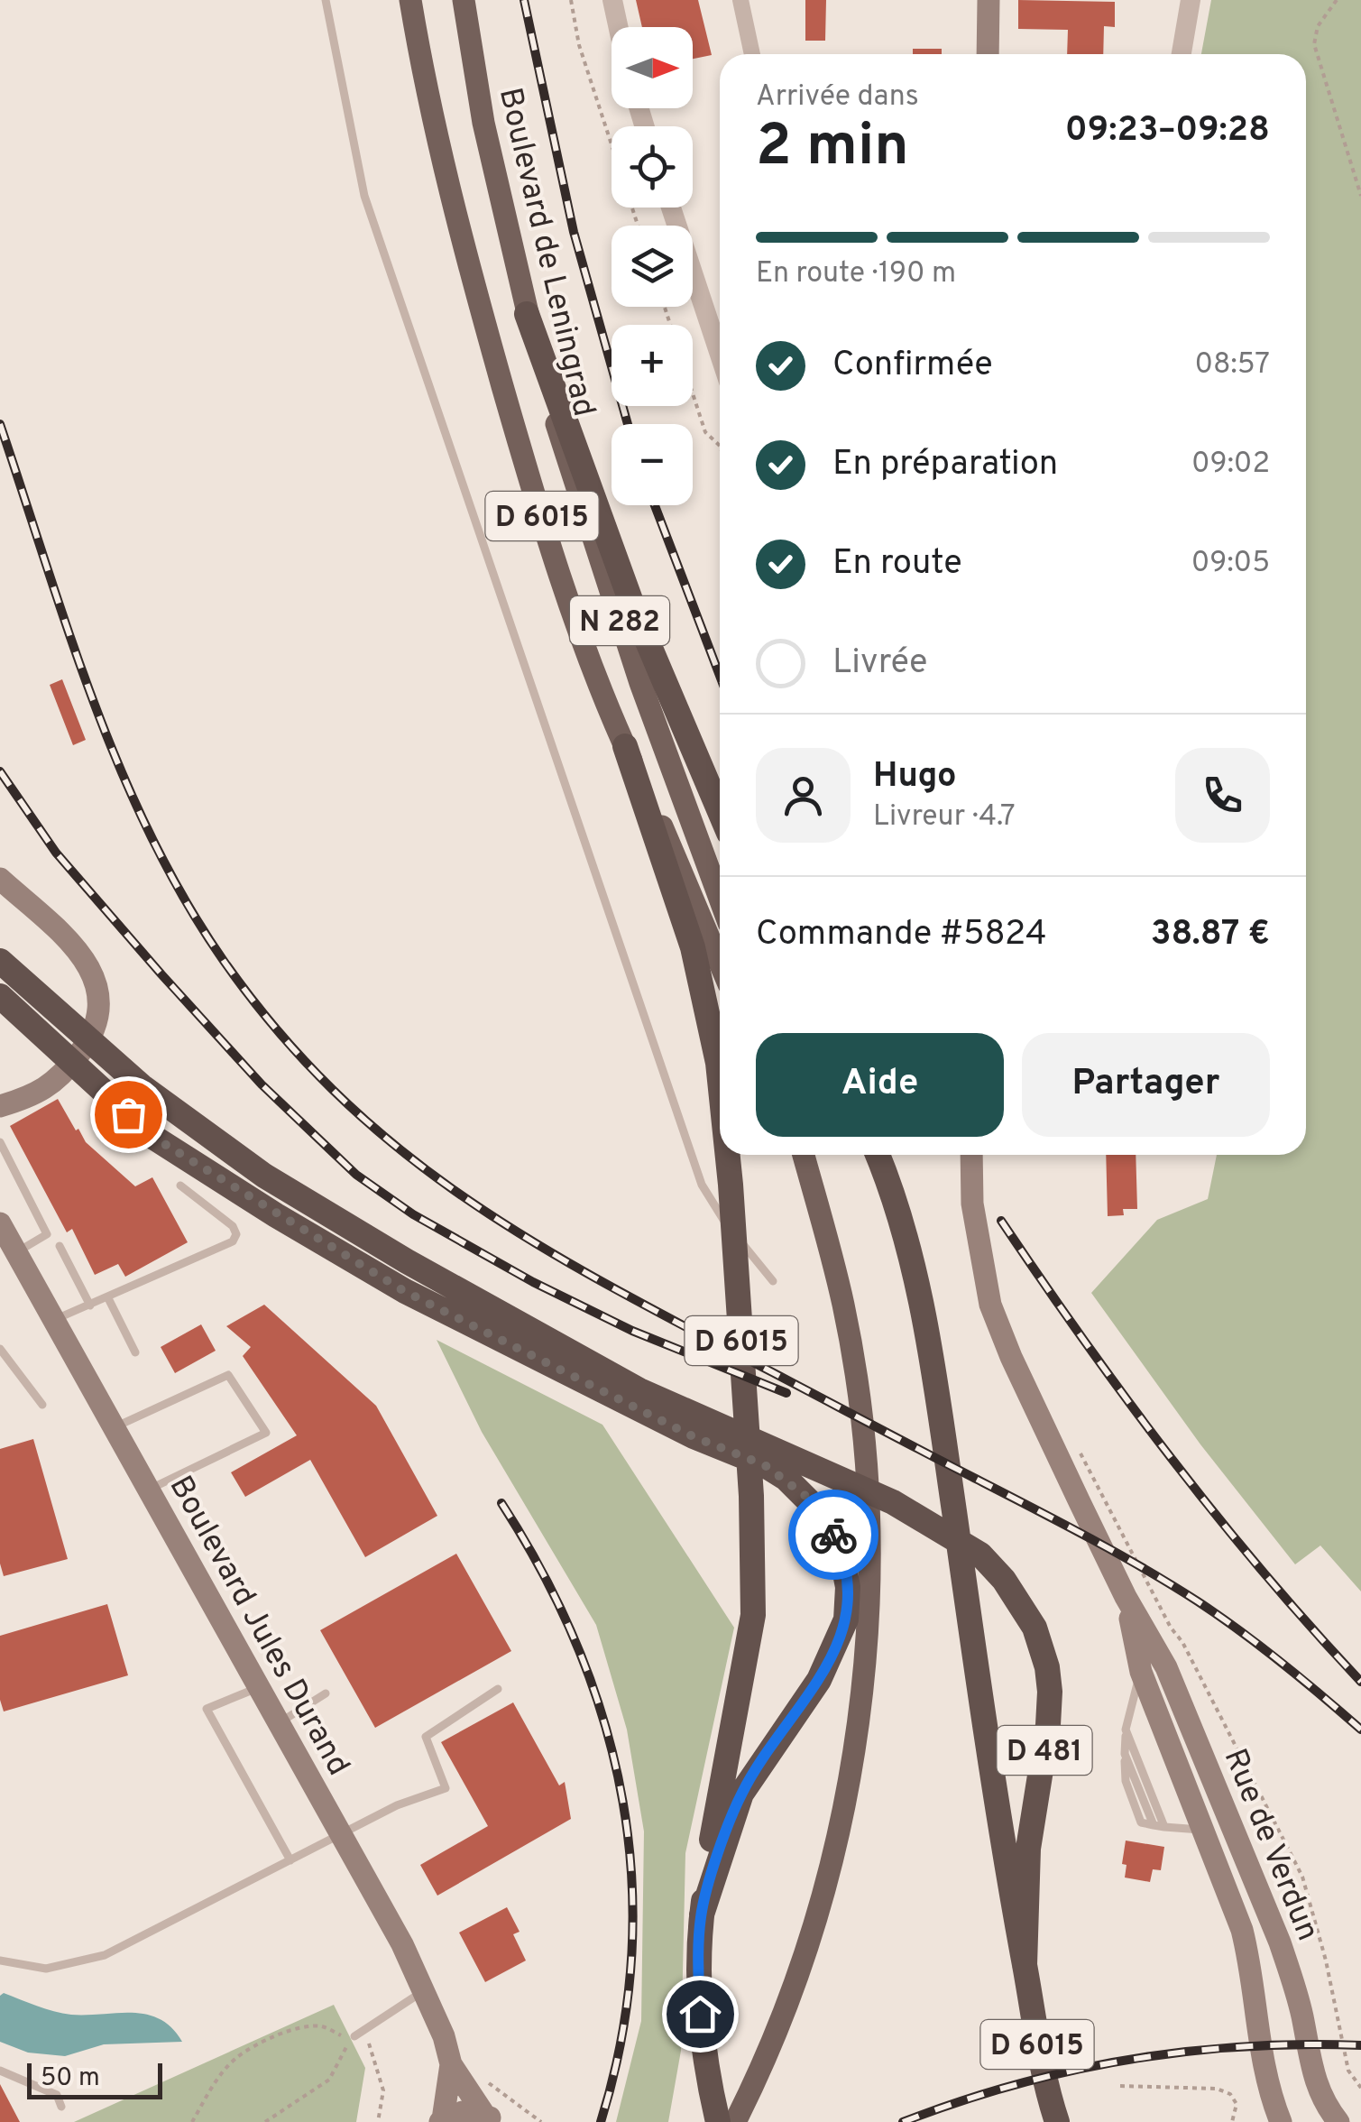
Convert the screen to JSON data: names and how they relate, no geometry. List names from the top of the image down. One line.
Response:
{"streets":{"highway":["D 6015","D 481"],"main road":["Boulevard de Leningrad","N 282","Boulevard Jules Durand","Rue de Verdun"]},"crossings":[["Boulevard de Leningrad","D 6015"],["D 6015","D 481"]],"scale_bar":"50 m","north":"right","page":{"map_buttons":["+","−"],"heading":["2 min","Arrivée dans","09:23–09:28"],"panel":["Hugo","Livreur · 4.7","Commande #5824","38.87 €"],"bar":"En route · 190 m","list":[["Confirmée","08:57"],["En préparation","09:02"],["En route","09:05"],"Livrée"],"buttons":["Aide","Partager"],"scale":"50 m"}}
